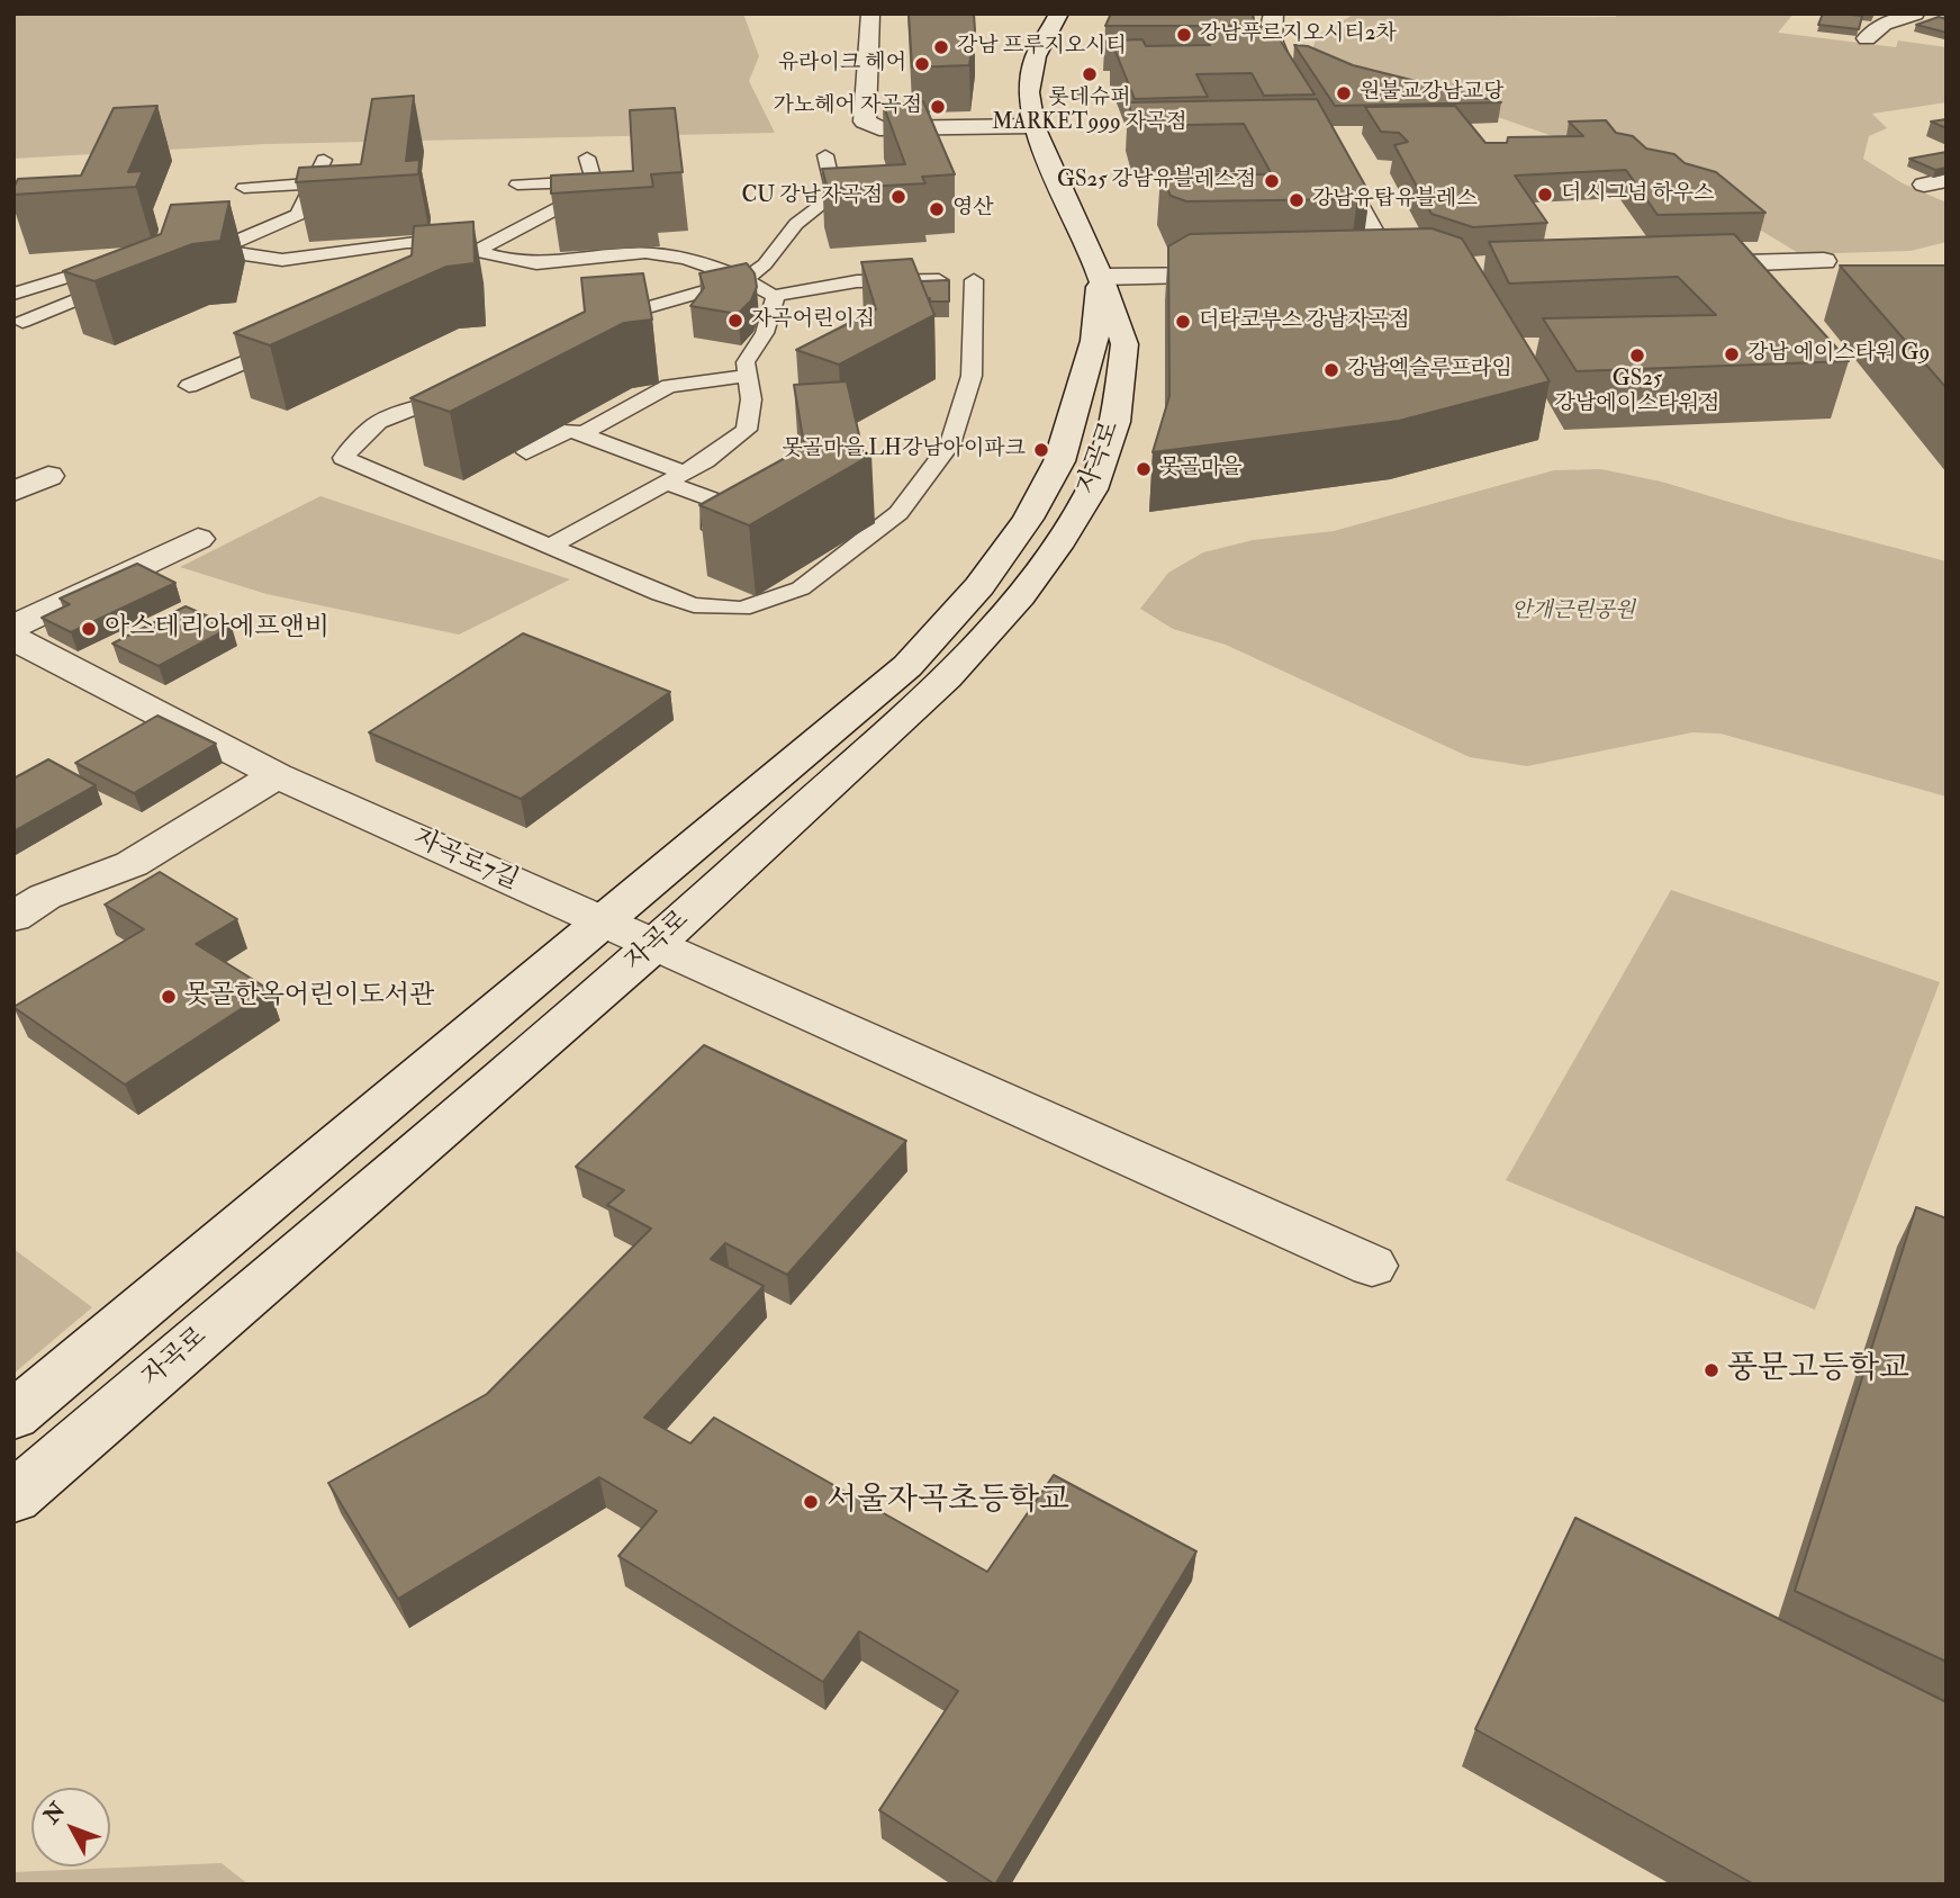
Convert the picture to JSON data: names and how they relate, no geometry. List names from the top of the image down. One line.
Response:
{"streets":{"main road":["자곡로","자곡로7길"]},"crossings":[["자곡로","자곡로7길"]],"parks":["안개근린공원"],"places":["강남푸르지오시티2차","강남 프루지오시티","유라이크 헤어","롯데슈퍼 MARKET999 자곡점","원불교강남교당","가노헤어 자곡점","GS25 강남유블레스점","더 시그넘 하우스","CU 강남자곡점","강남유탑유블레스","영산","자곡어린이집","더타코부스 강남자곡점","강남 에이스타워 G9","GS25 강남에이스타워점","강남엑슬루프라임","못골마을.LH강남아이파크","못골마을","아스테리아에프앤비","못골한옥어린이도서관","풍문고등학교","서울자곡초등학교"],"north":"top left"}
